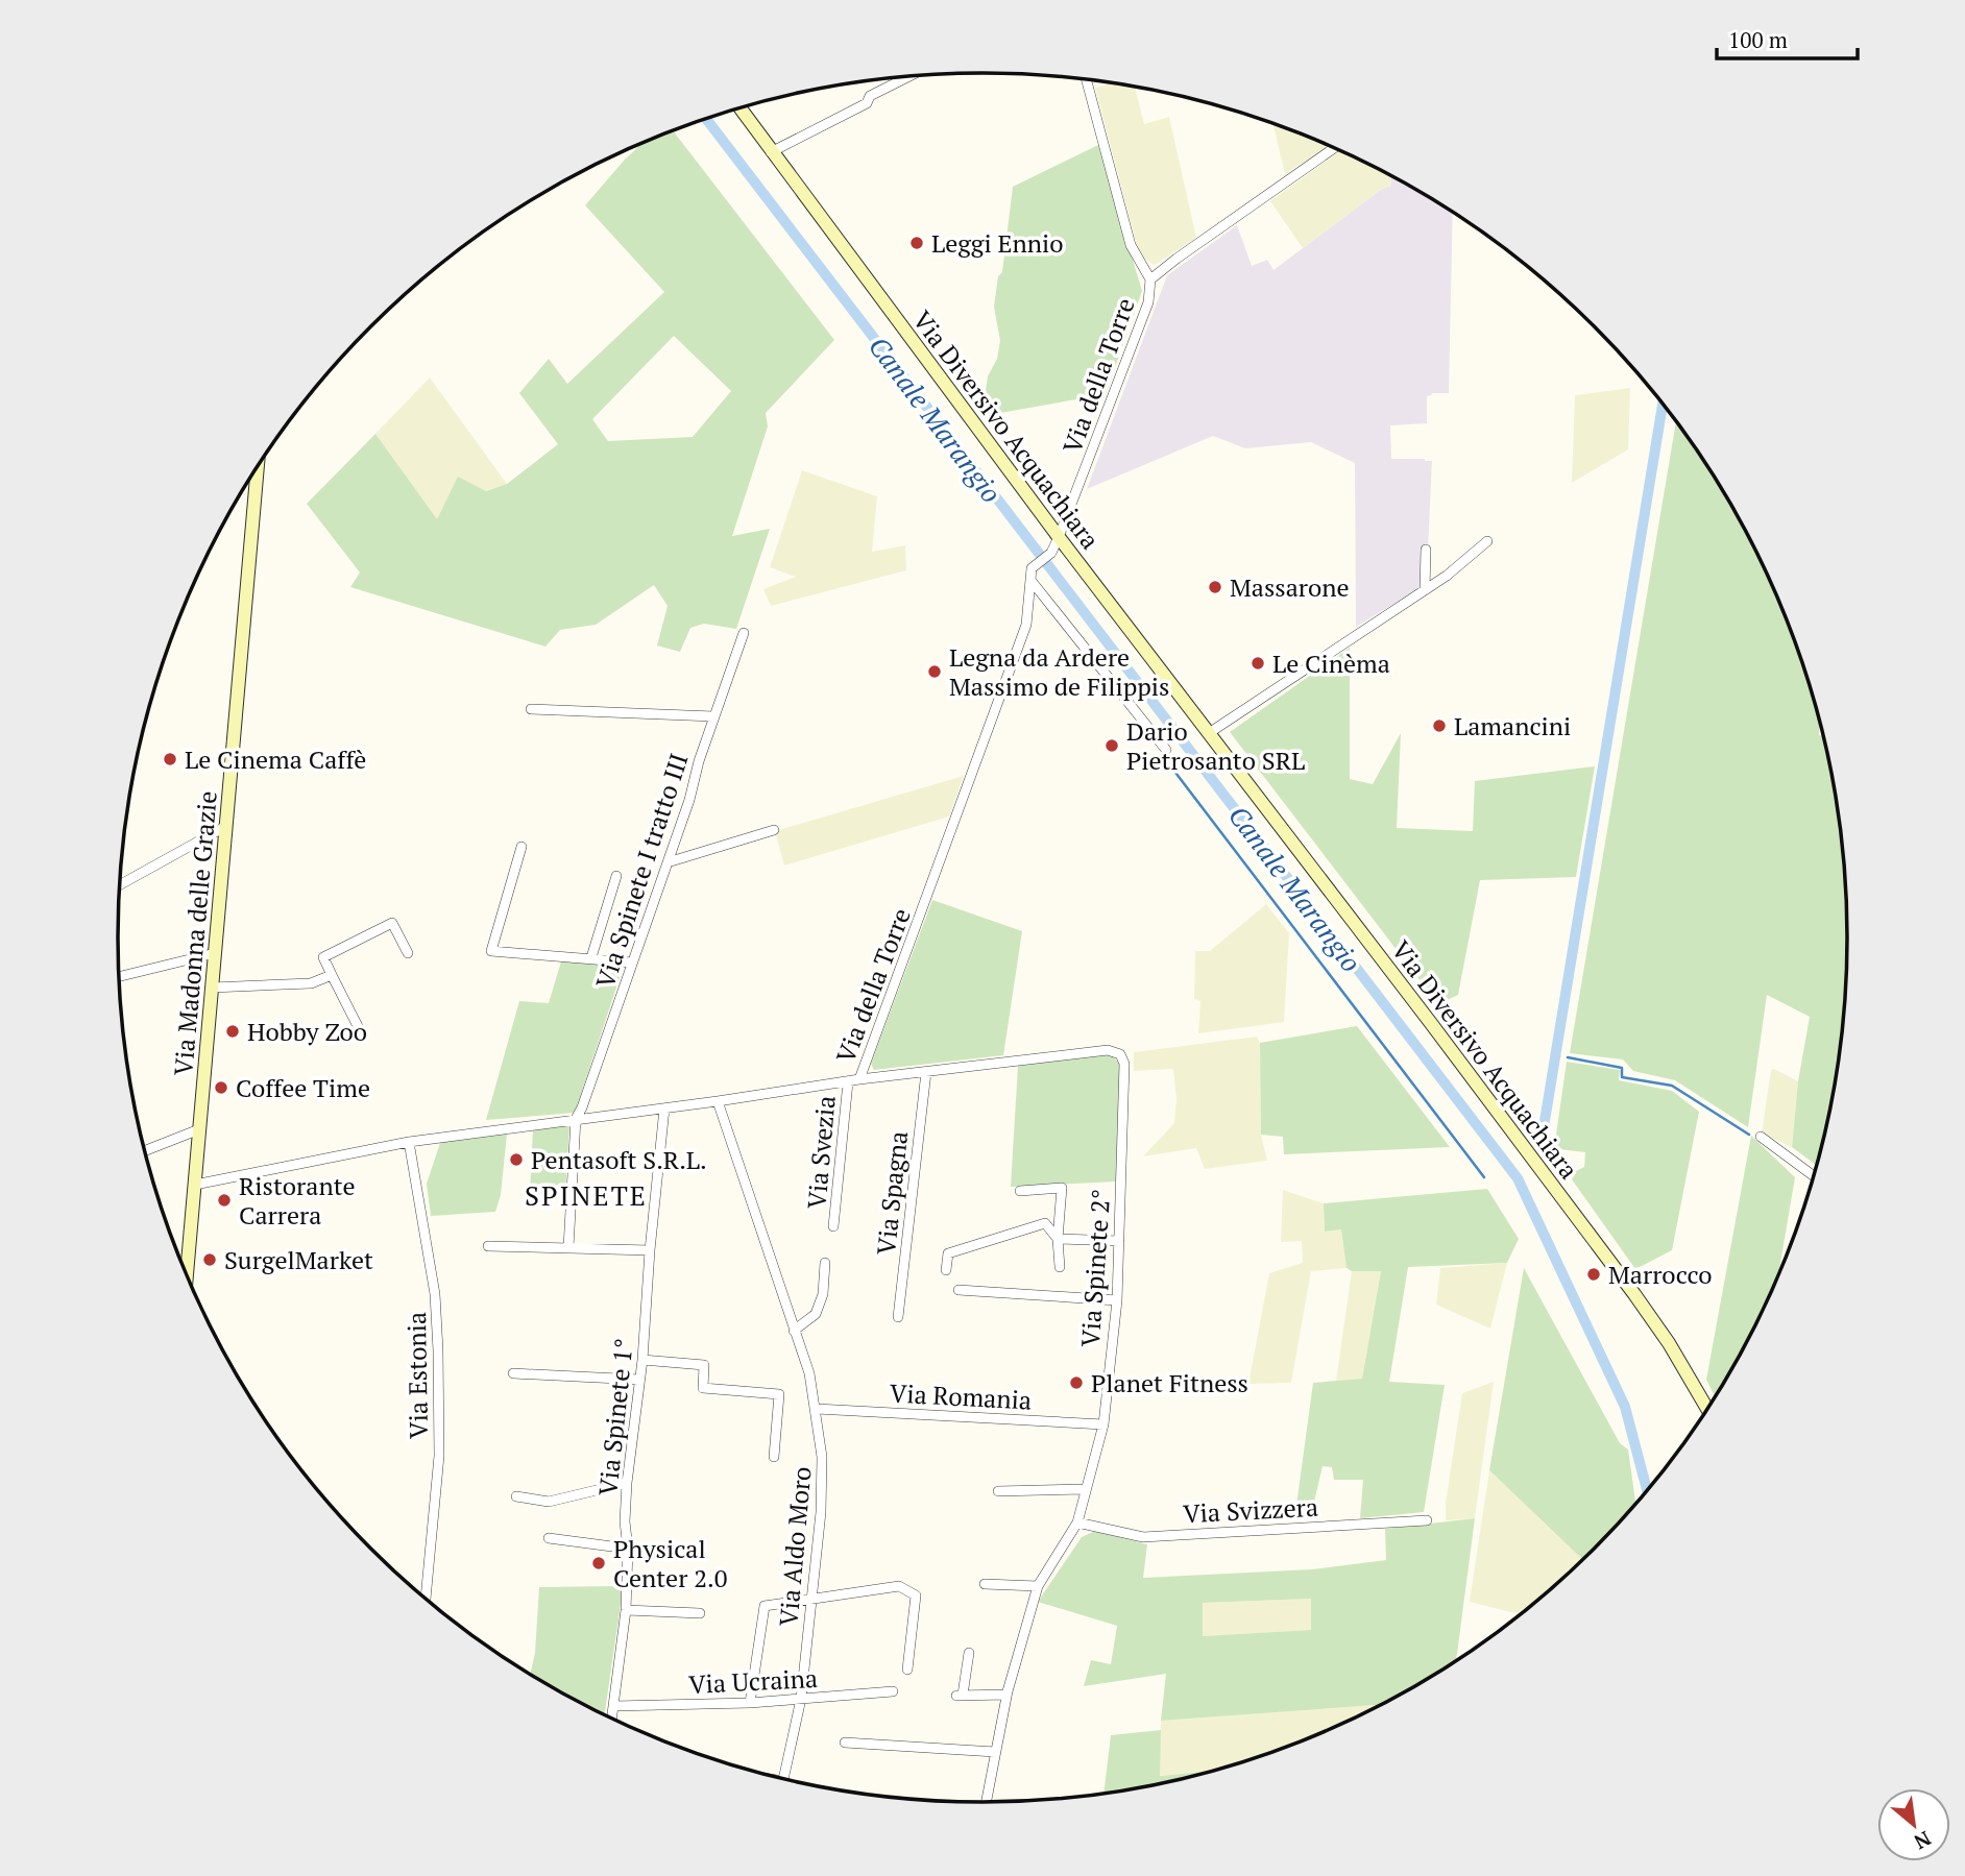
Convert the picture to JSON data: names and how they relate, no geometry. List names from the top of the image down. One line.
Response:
{"streets":{"main road":["Via Diversivo Acquachiara","Via Madonna delle Grazie"],"street":["Via della Torre","Via Spinete I tratto III","Via Svezia","Via Spagna","Via Spinete 2°","Via Estonia","Via Romania","Via Spinete 1°","Via Svizzera","Via Aldo Moro","Via Ucraina"]},"crossings":[["Via della Torre","Via Diversivo Acquachiara"],["Via della Torre","Via Spinete I tratto III"],["Via della Torre","Via Madonna delle Grazie"],["Via della Torre","Via Svezia"],["Via della Torre","Via Spinete 2°"],["Via della Torre","Via Estonia"],["Via della Torre","Via Spinete 1°"],["Via della Torre","Via Aldo Moro"],["Via Spagna","Via Spinete 2°"],["Via Spinete 2°","Via Romania"],["Via Spinete 2°","Via Svizzera"],["Via Romania","Via Aldo Moro"],["Via Spinete 1°","Via Ucraina"],["Via Aldo Moro","Via Ucraina"]],"districts":["SPINETE"],"water":["Canale Marangio"],"places":["Leggi Ennio","Massarone","Le Cinèma","Legna da Ardere Massimo de Filippis","Lamancini","Dario Pietrosanto SRL","Le Cinema Caffè","Hobby Zoo","Coffee Time","Pentasoft S.R.L.","Ristorante Carrera","SurgelMarket","Marrocco","Planet Fitness","Physical Center 2.0"],"scale_bar":"100 m","north":"bottom right"}
